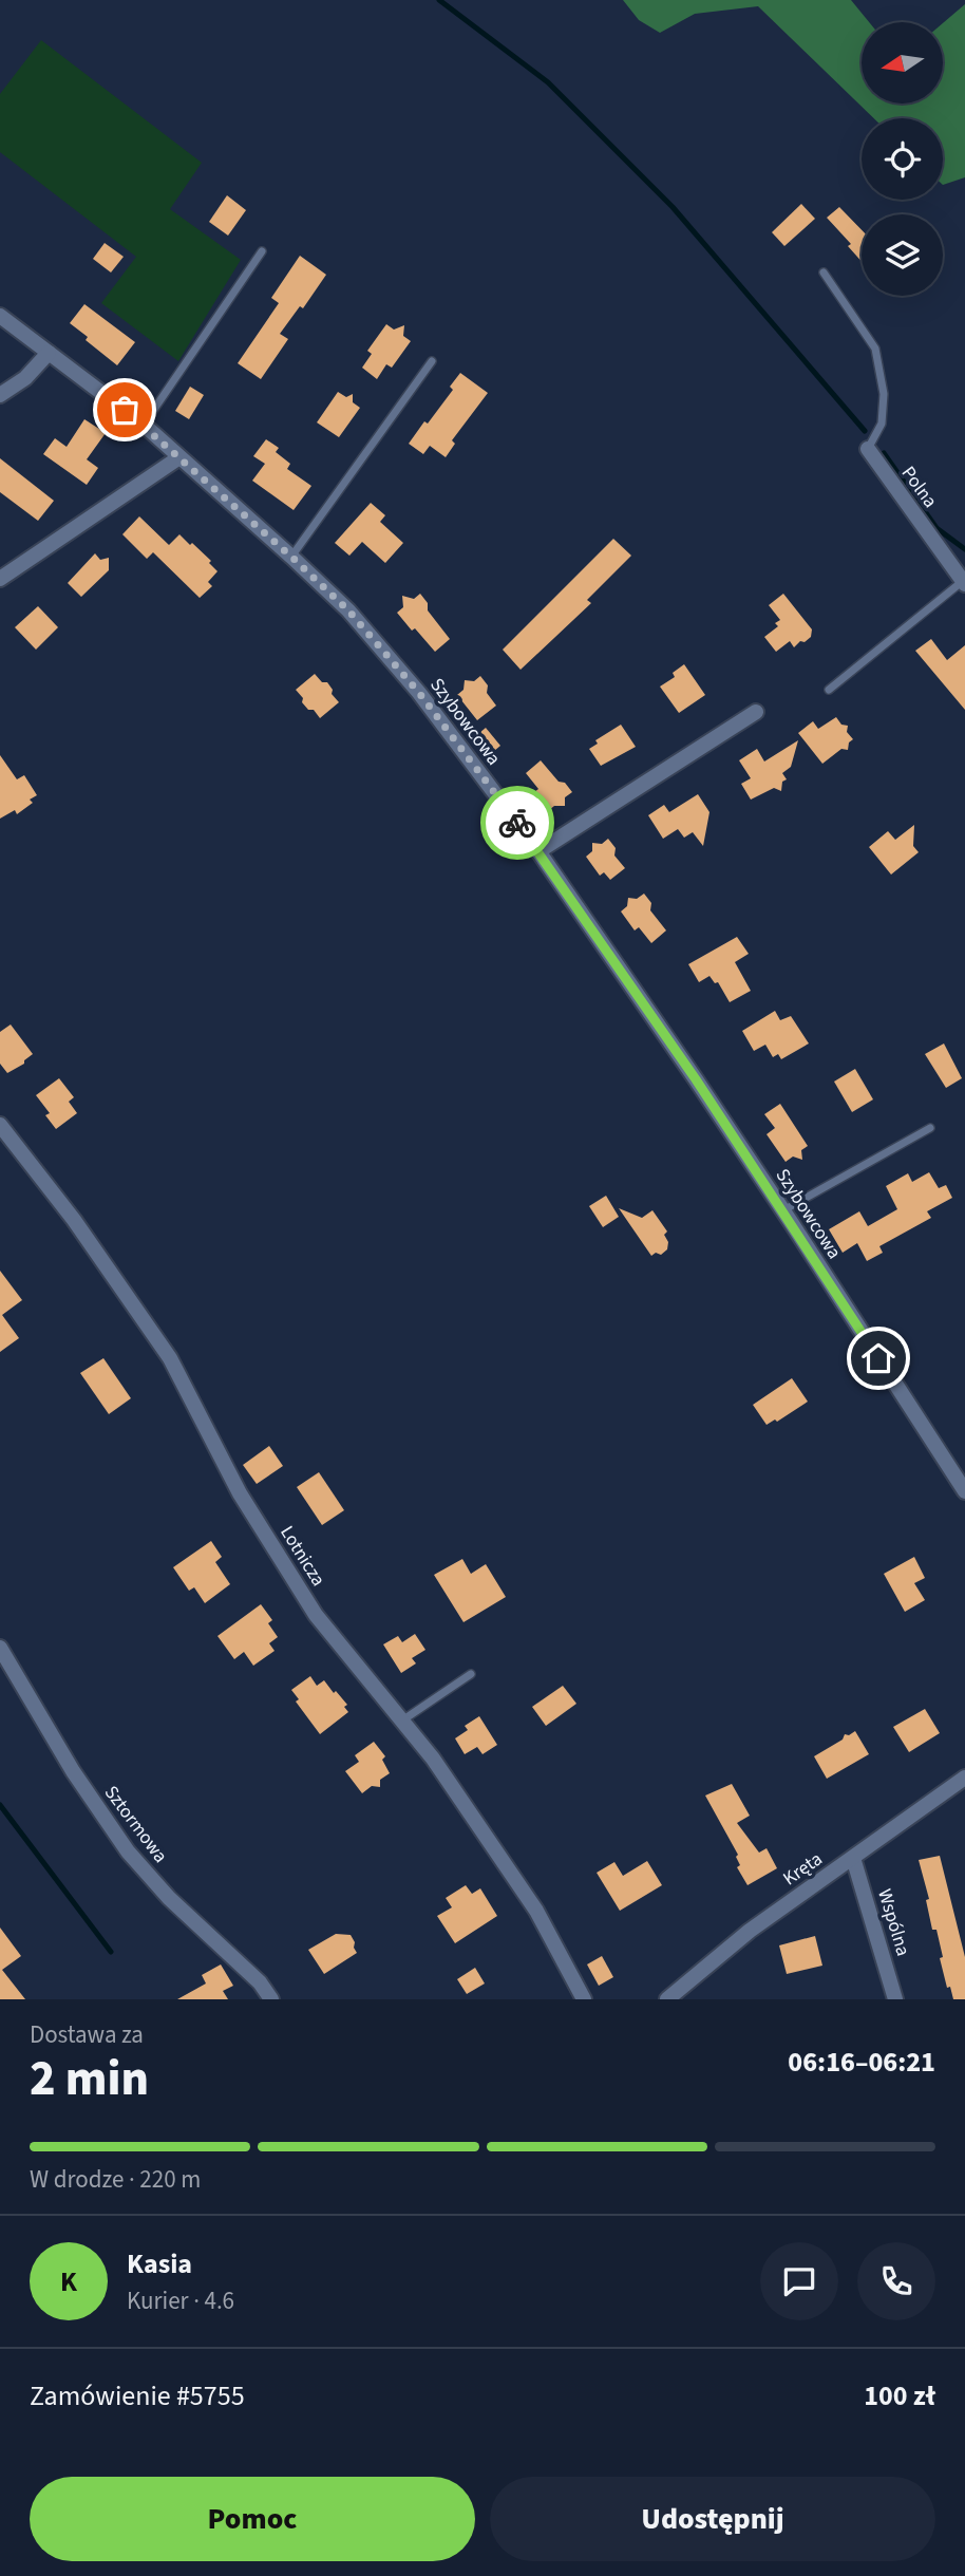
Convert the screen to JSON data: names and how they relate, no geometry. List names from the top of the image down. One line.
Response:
{"streets":{"street":["Polna","Szybowcowa","Lotnicza","Sztormowa","Kręta","Wspólna"]},"crossings":[["Kręta","Wspólna"]],"north":"left","page":{"heading":["2 min","Dostawa za","06:16–06:21"],"panel":["Kasia","Kurier · 4.6","Zamówienie #5755","100 zł"],"bar":"W drodze · 220 m","round":"K","buttons":["Pomoc","Udostępnij"]}}
